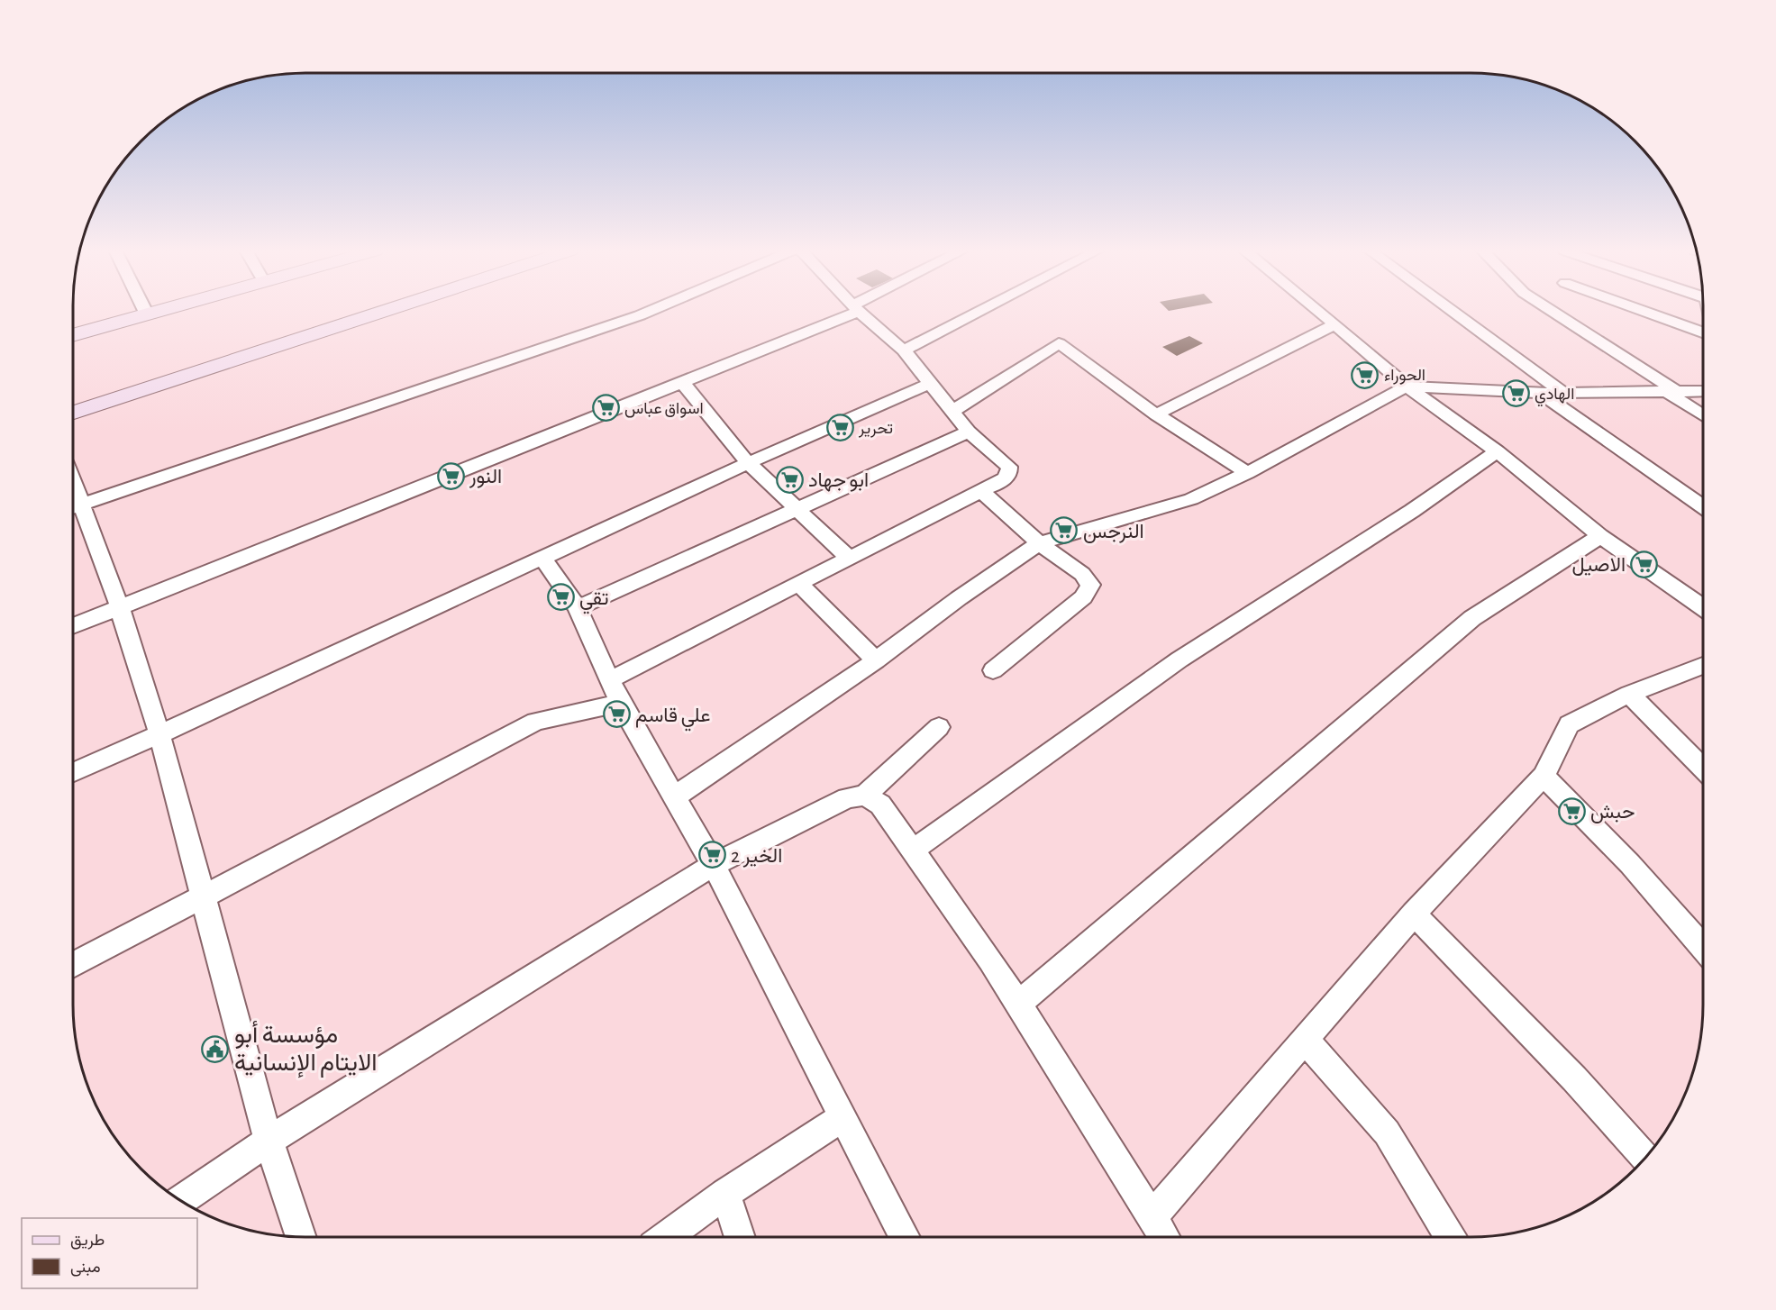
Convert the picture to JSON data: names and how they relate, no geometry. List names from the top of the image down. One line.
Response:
{"places":{"supermarket":["الحوراء","الهادي","اسواق عباس","تحرير","النور","ابو جهاد","النرجس","الاصيل","تقي","علي قاسم","حبش","الخير 2"],"public building":["مؤسسة أبو الايتام الإنسانية"]},"legend":["طريق","مبنى"]}
